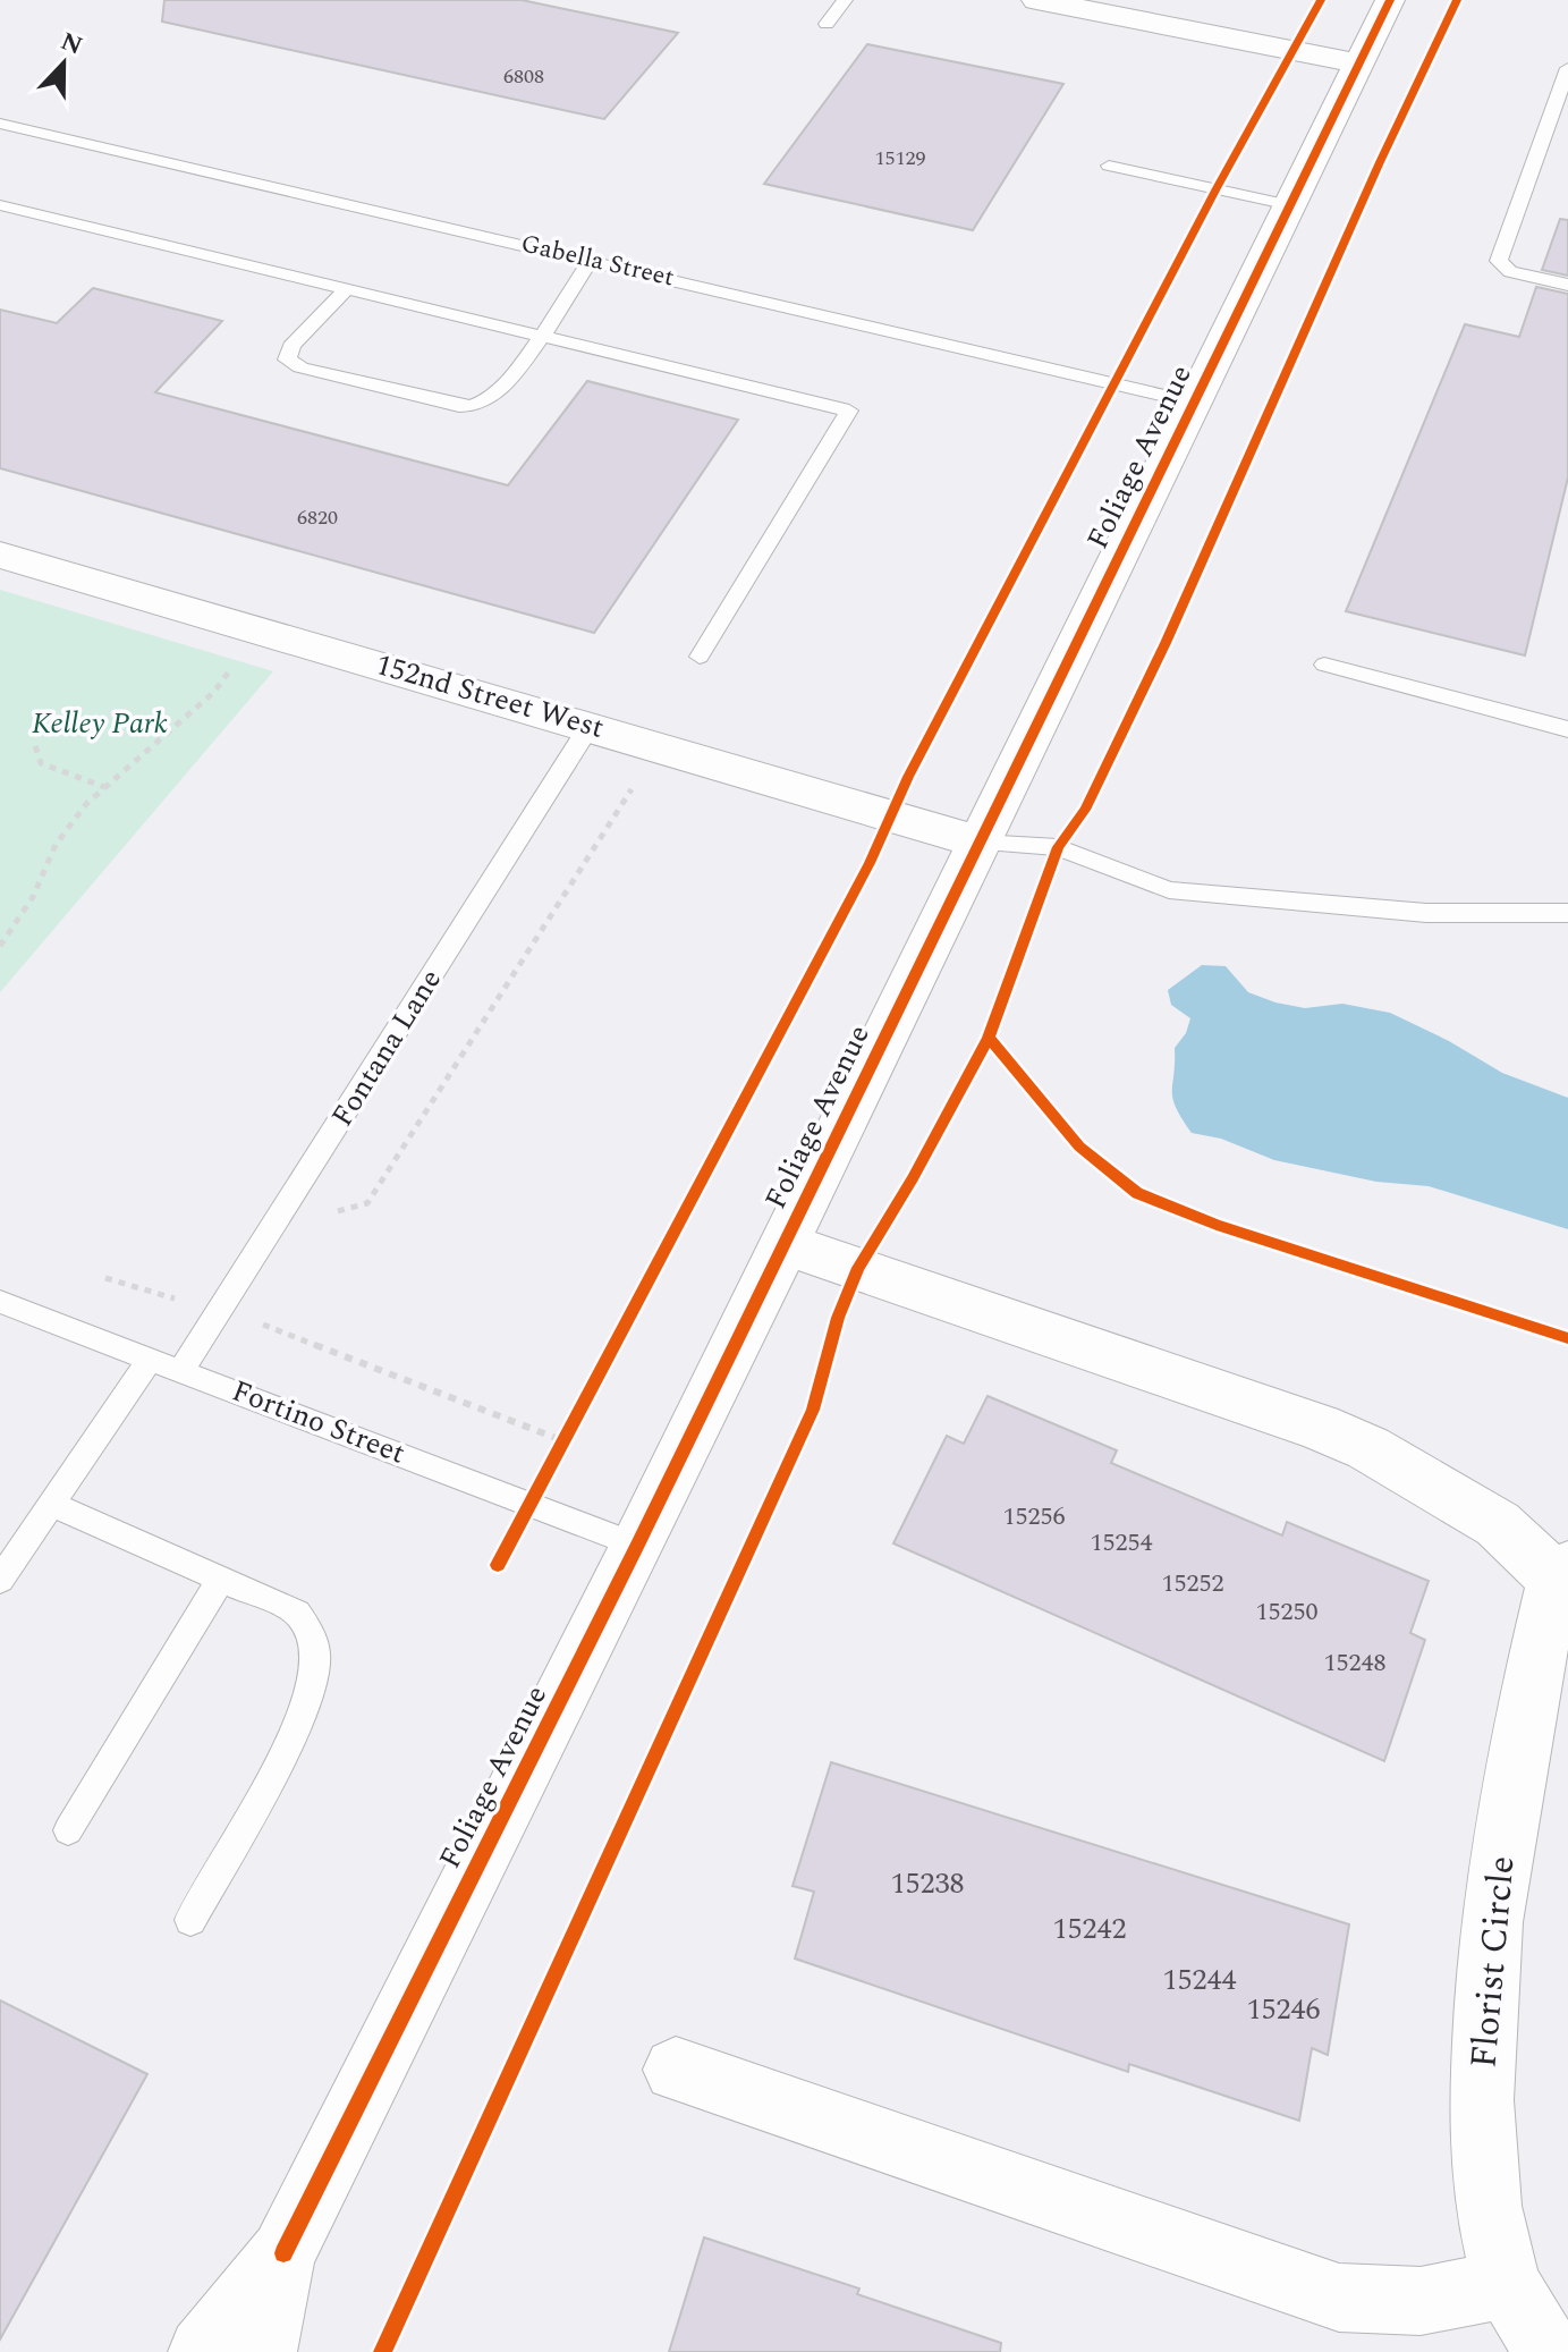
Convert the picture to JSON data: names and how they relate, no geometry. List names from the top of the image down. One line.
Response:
{"streets":{"street":["Foliage Avenue","152nd Street West","Florist Circle"],"lane":["Gabella Street","Fontana Lane","Fortino Street"]},"crossings":[["Gabella Street","Foliage Avenue"],["Foliage Avenue","152nd Street West"],["Foliage Avenue","Fortino Street"],["152nd Street West","Fontana Lane"],["Fontana Lane","Fortino Street"]],"parks":["Kelley Park"],"house_numbers":["6808","15129","6820","15256","15254","15252","15250","15248","15238","15242","15244","15246"],"north":"top"}
